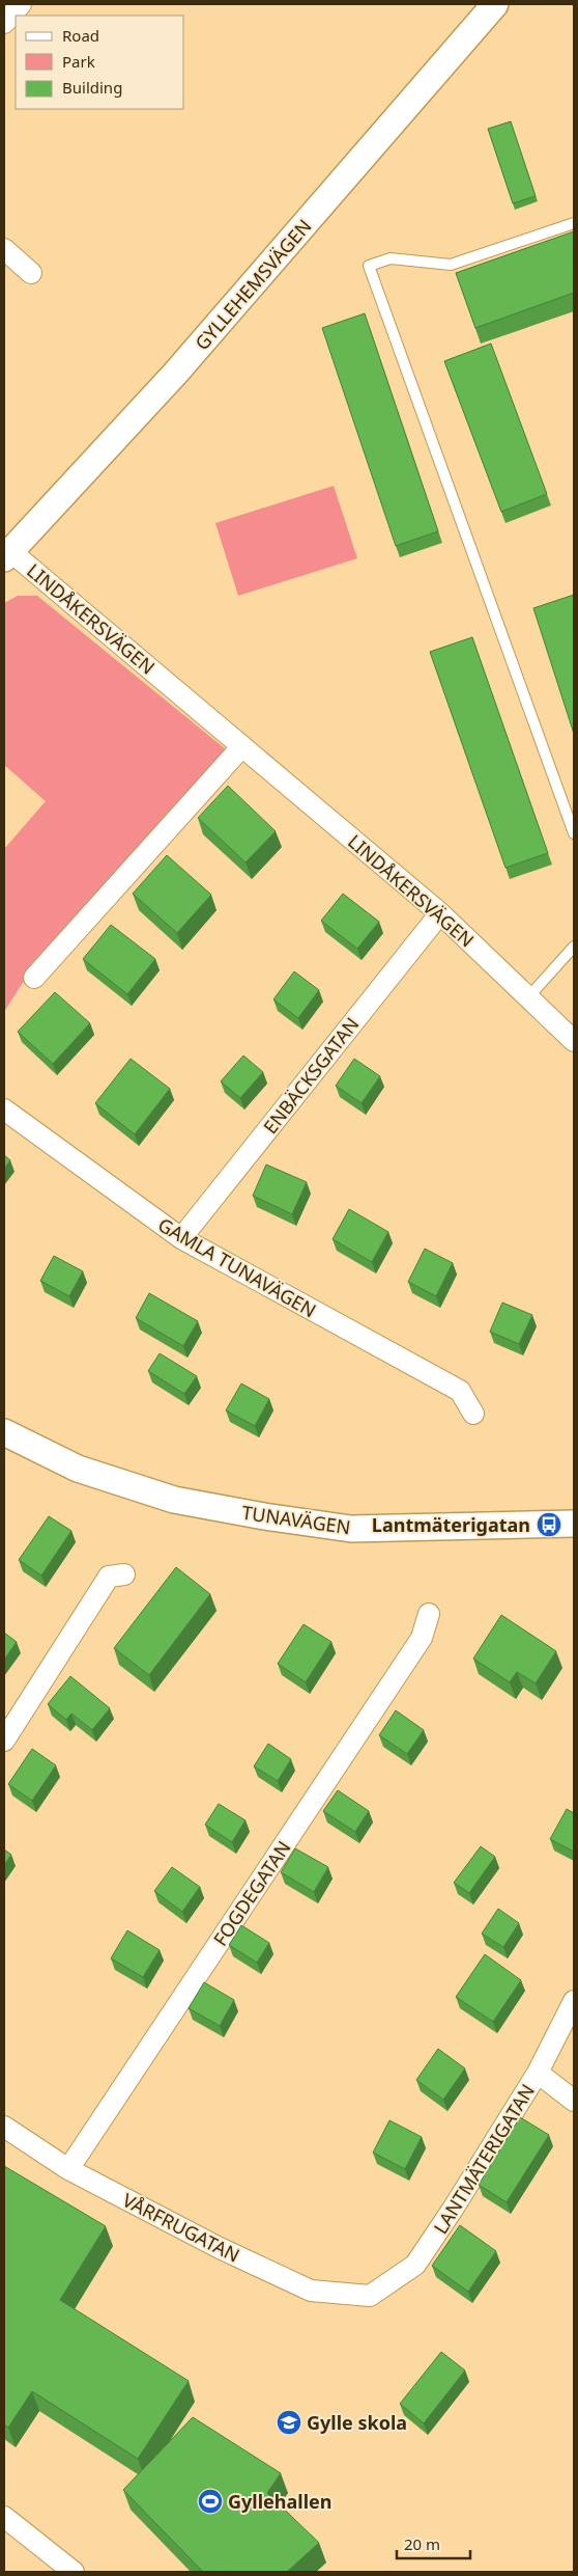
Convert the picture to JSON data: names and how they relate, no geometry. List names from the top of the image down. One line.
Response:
{"streets":{"street":["GYLLEHEMSVÄGEN","LINDÅKERSVÄGEN","ENBÄCKSGATAN","GAMLA TUNAVÄGEN","TUNAVÄGEN","FOGDEGATAN","LANTMÄTERIGATAN","VÅRFRUGATAN"]},"crossings":[["GYLLEHEMSVÄGEN","LINDÅKERSVÄGEN"],["LINDÅKERSVÄGEN","ENBÄCKSGATAN"],["ENBÄCKSGATAN","GAMLA TUNAVÄGEN"],["FOGDEGATAN","VÅRFRUGATAN"],["LANTMÄTERIGATAN","VÅRFRUGATAN"]],"places":{"bus stop":["Lantmäterigatan"],"school or university":["Gylle skola"],"sports":["Gyllehallen"]},"legend":["Road","Park","Building"],"scale_bar":"20 m"}
